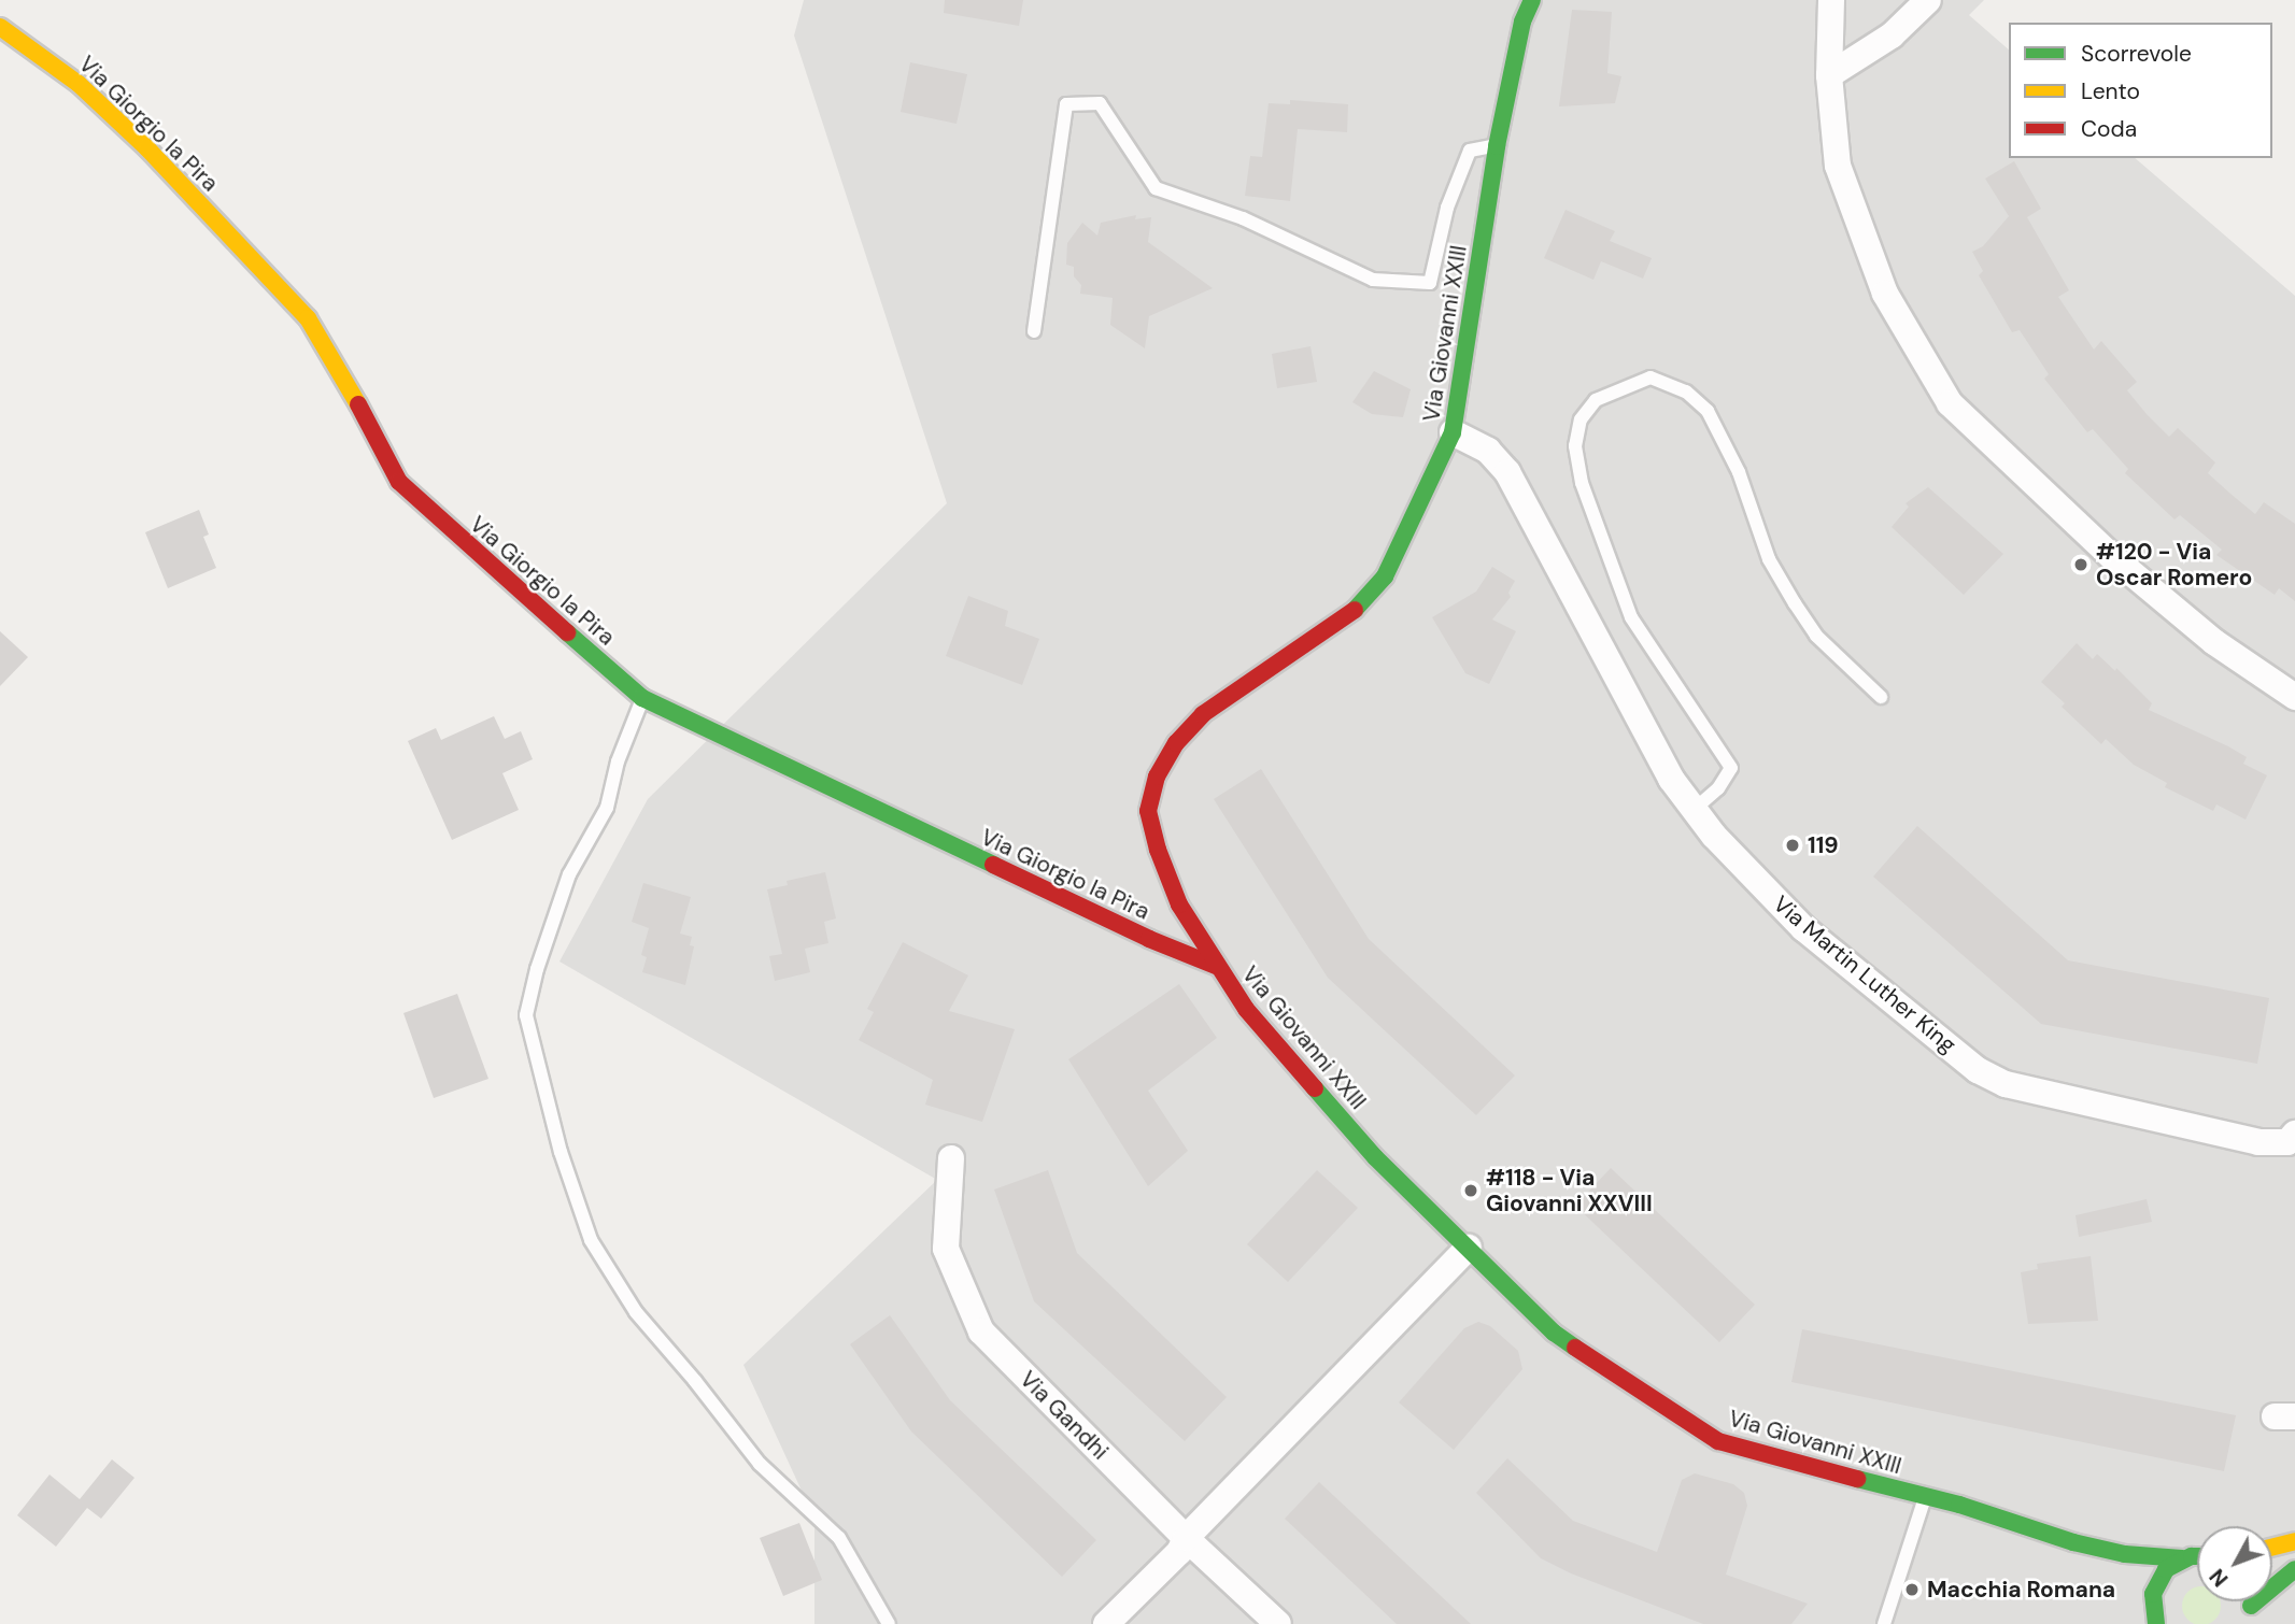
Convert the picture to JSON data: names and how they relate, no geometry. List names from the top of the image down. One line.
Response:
{"streets":{"main road":["Via Giorgio la Pira","Via Giovanni XXIII"],"street":["Via Martin Luther King","Via Gandhi"]},"crossings":[["Via Giorgio la Pira","Via Giovanni XXIII"],["Via Giovanni XXIII","Via Martin Luther King"]],"places":["#120 - Via Oscar Romero","119","#118 - Via Giovanni XXVIII","Macchia Romana"],"legend":["Scorrevole","Lento","Coda"],"north":"bottom left"}
